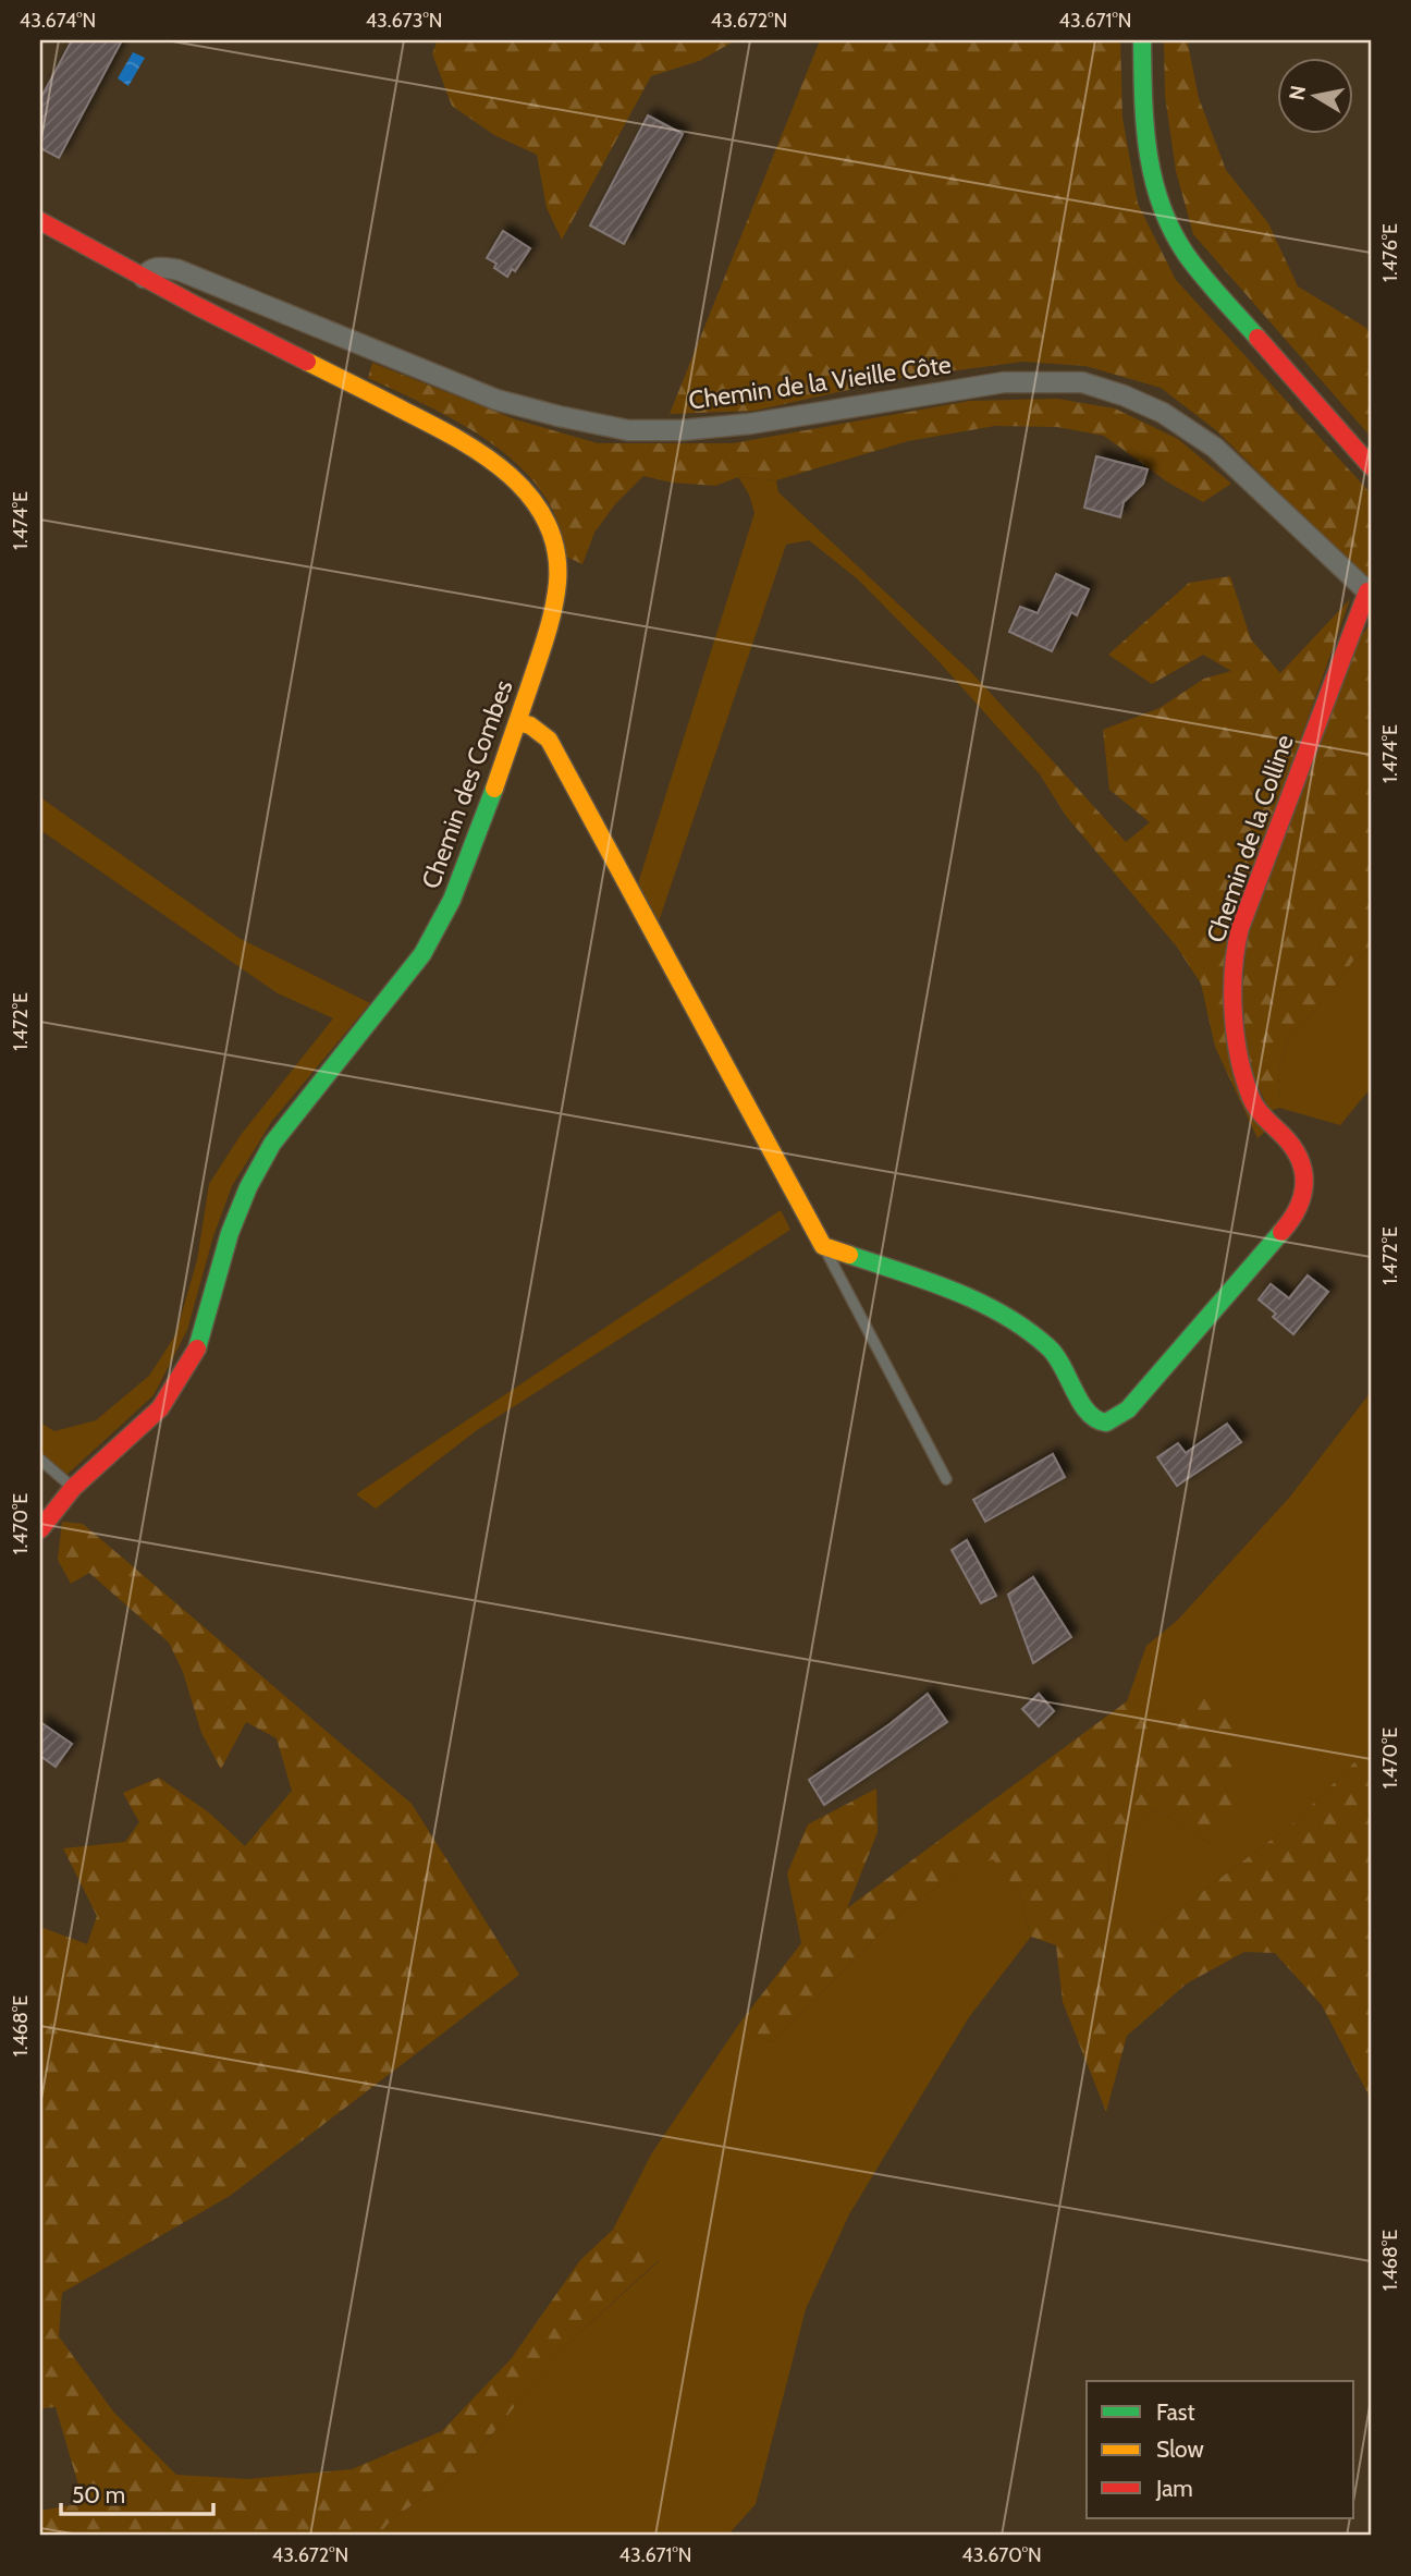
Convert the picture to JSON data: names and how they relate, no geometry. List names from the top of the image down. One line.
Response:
{"streets":{"street":["Chemin de la Vieille Côte","Chemin des Combes","Chemin de la Colline"]},"crossings":[["Chemin de la Vieille Côte","Chemin des Combes"],["Chemin de la Vieille Côte","Chemin de la Colline"]],"legend":["Fast","Slow","Jam"],"scale_bar":"50 m","north":"left","coordinates":["43.674°N","43.673°N","43.672°N","43.671°N","1.476°E","1.474°E","1.472°E","1.470°E","1.468°E","43.670°N"]}
